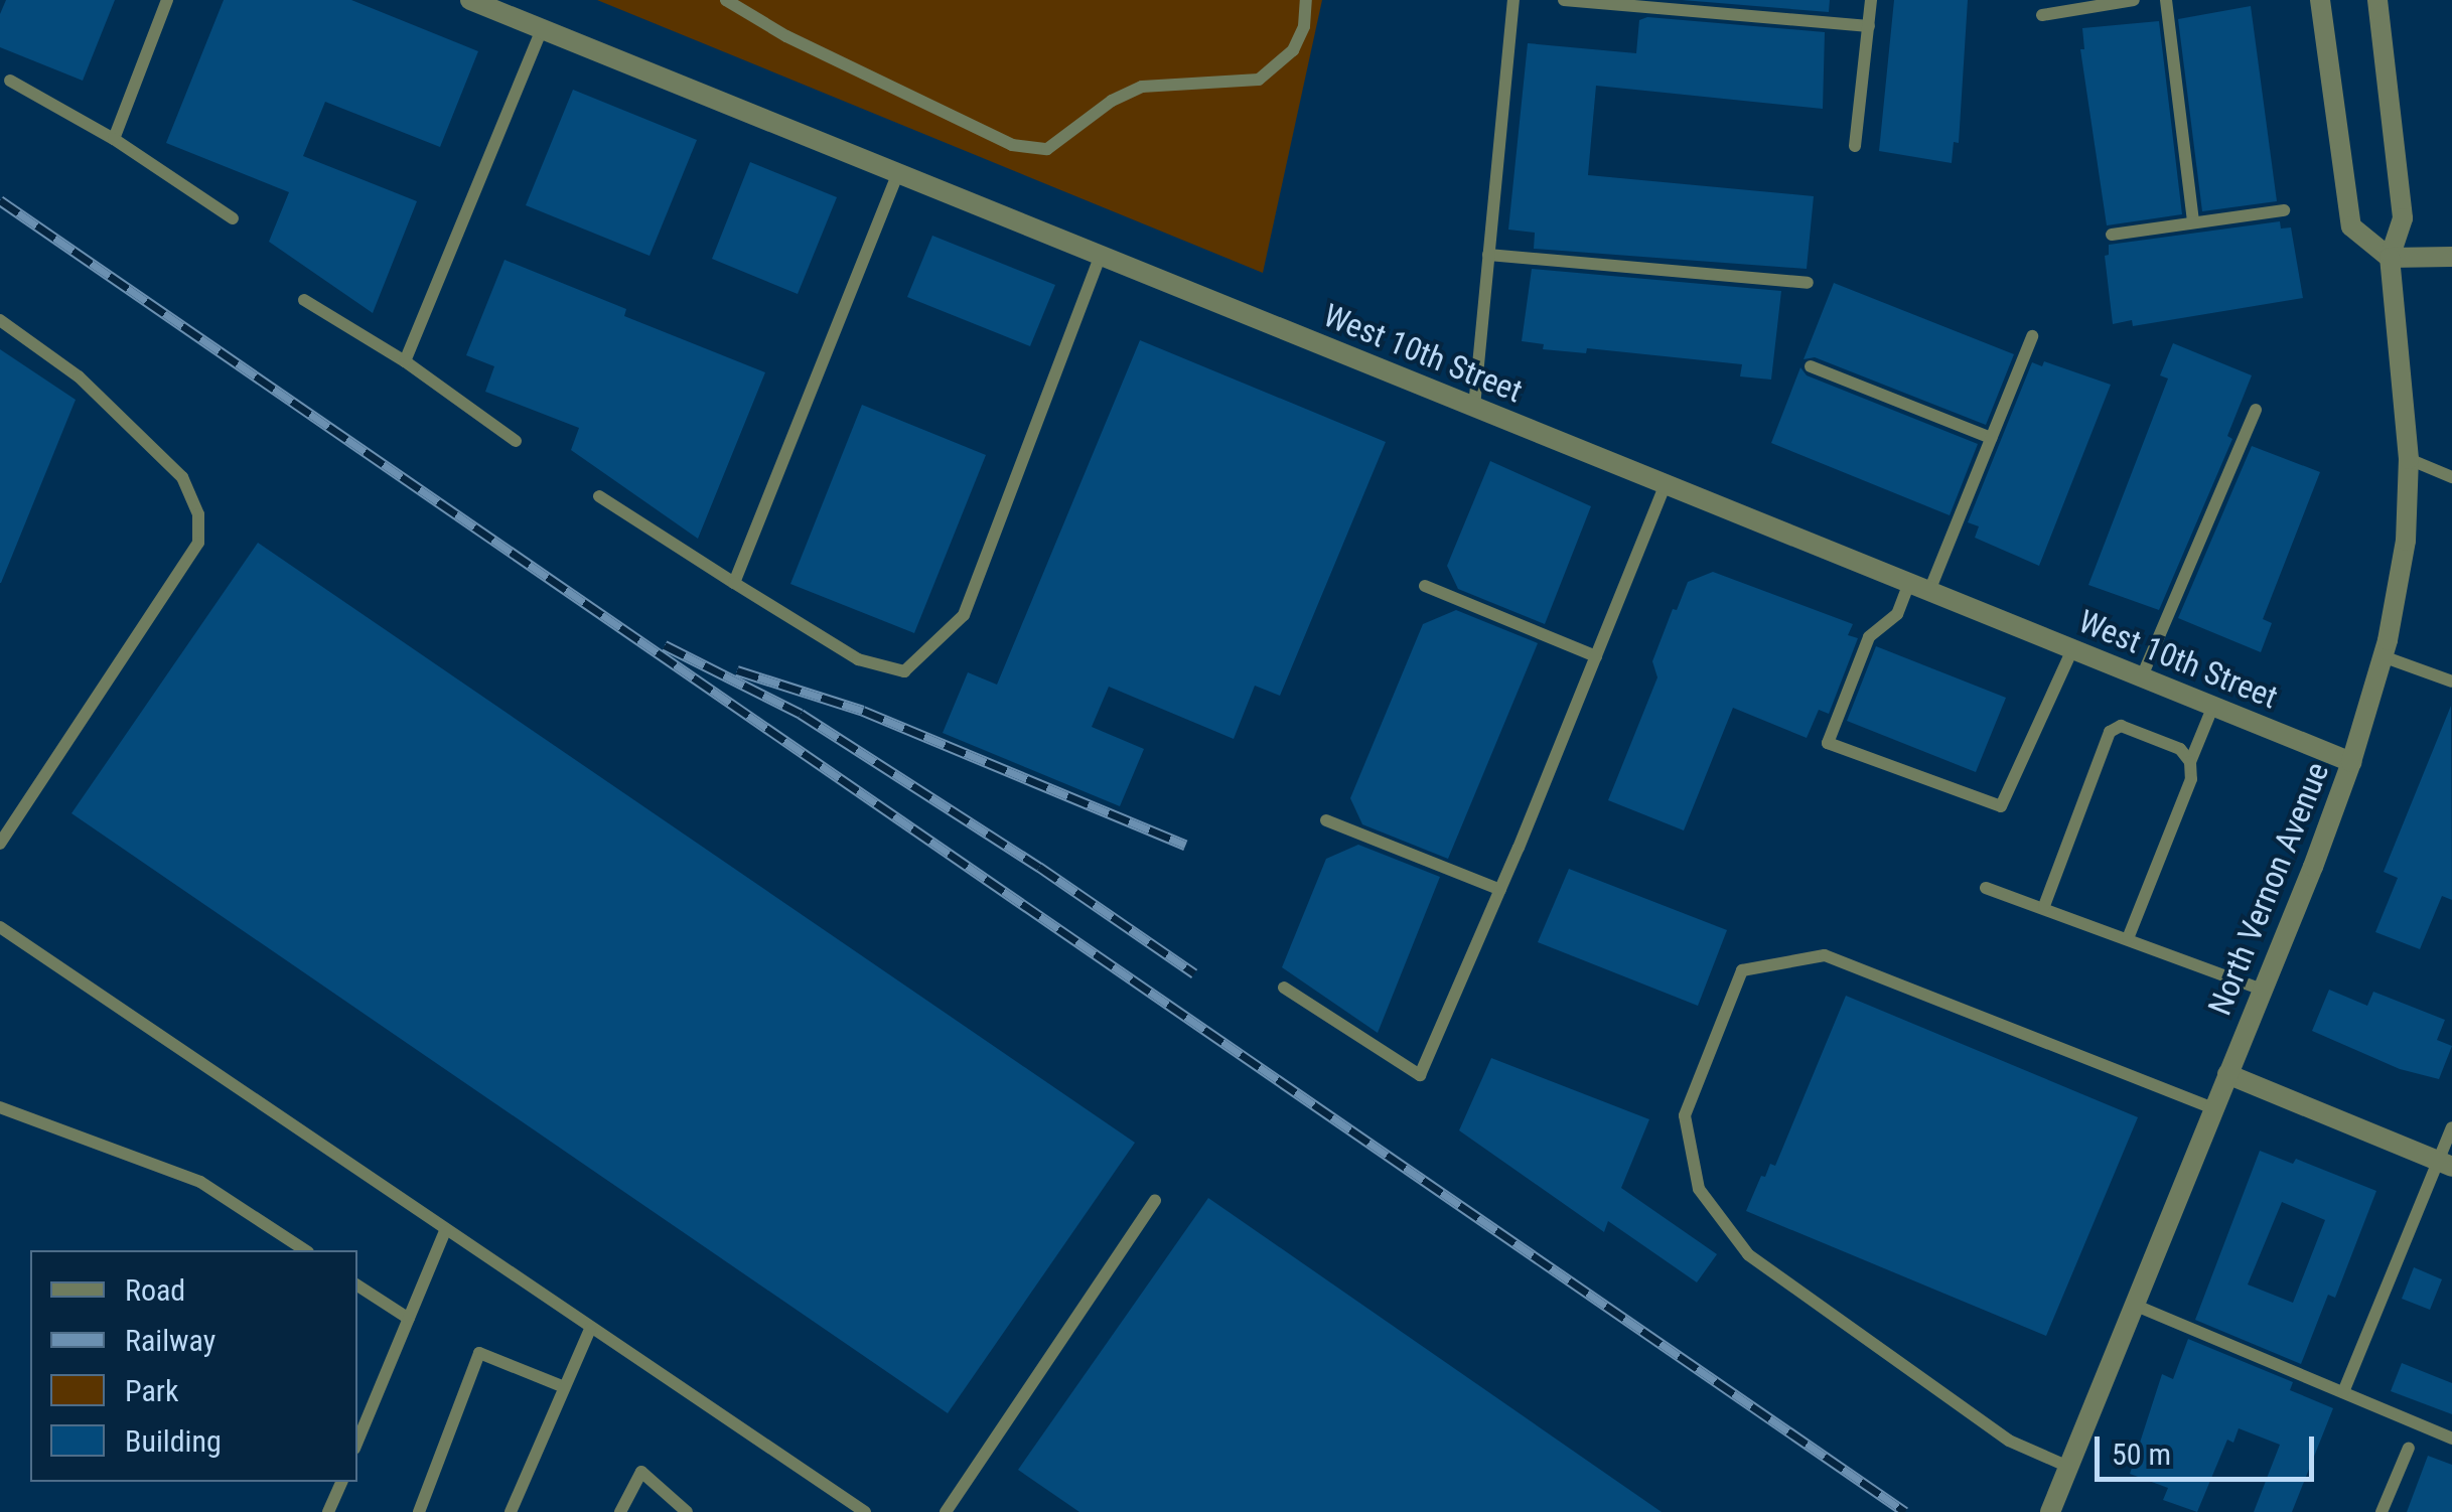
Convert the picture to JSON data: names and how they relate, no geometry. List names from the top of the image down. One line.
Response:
{"streets":{"street":["West 10th Street","North Vernon Avenue"]},"crossings":[["West 10th Street","North Vernon Avenue"]],"legend":["Road","Railway","Park","Building"],"scale_bar":"50 m"}
